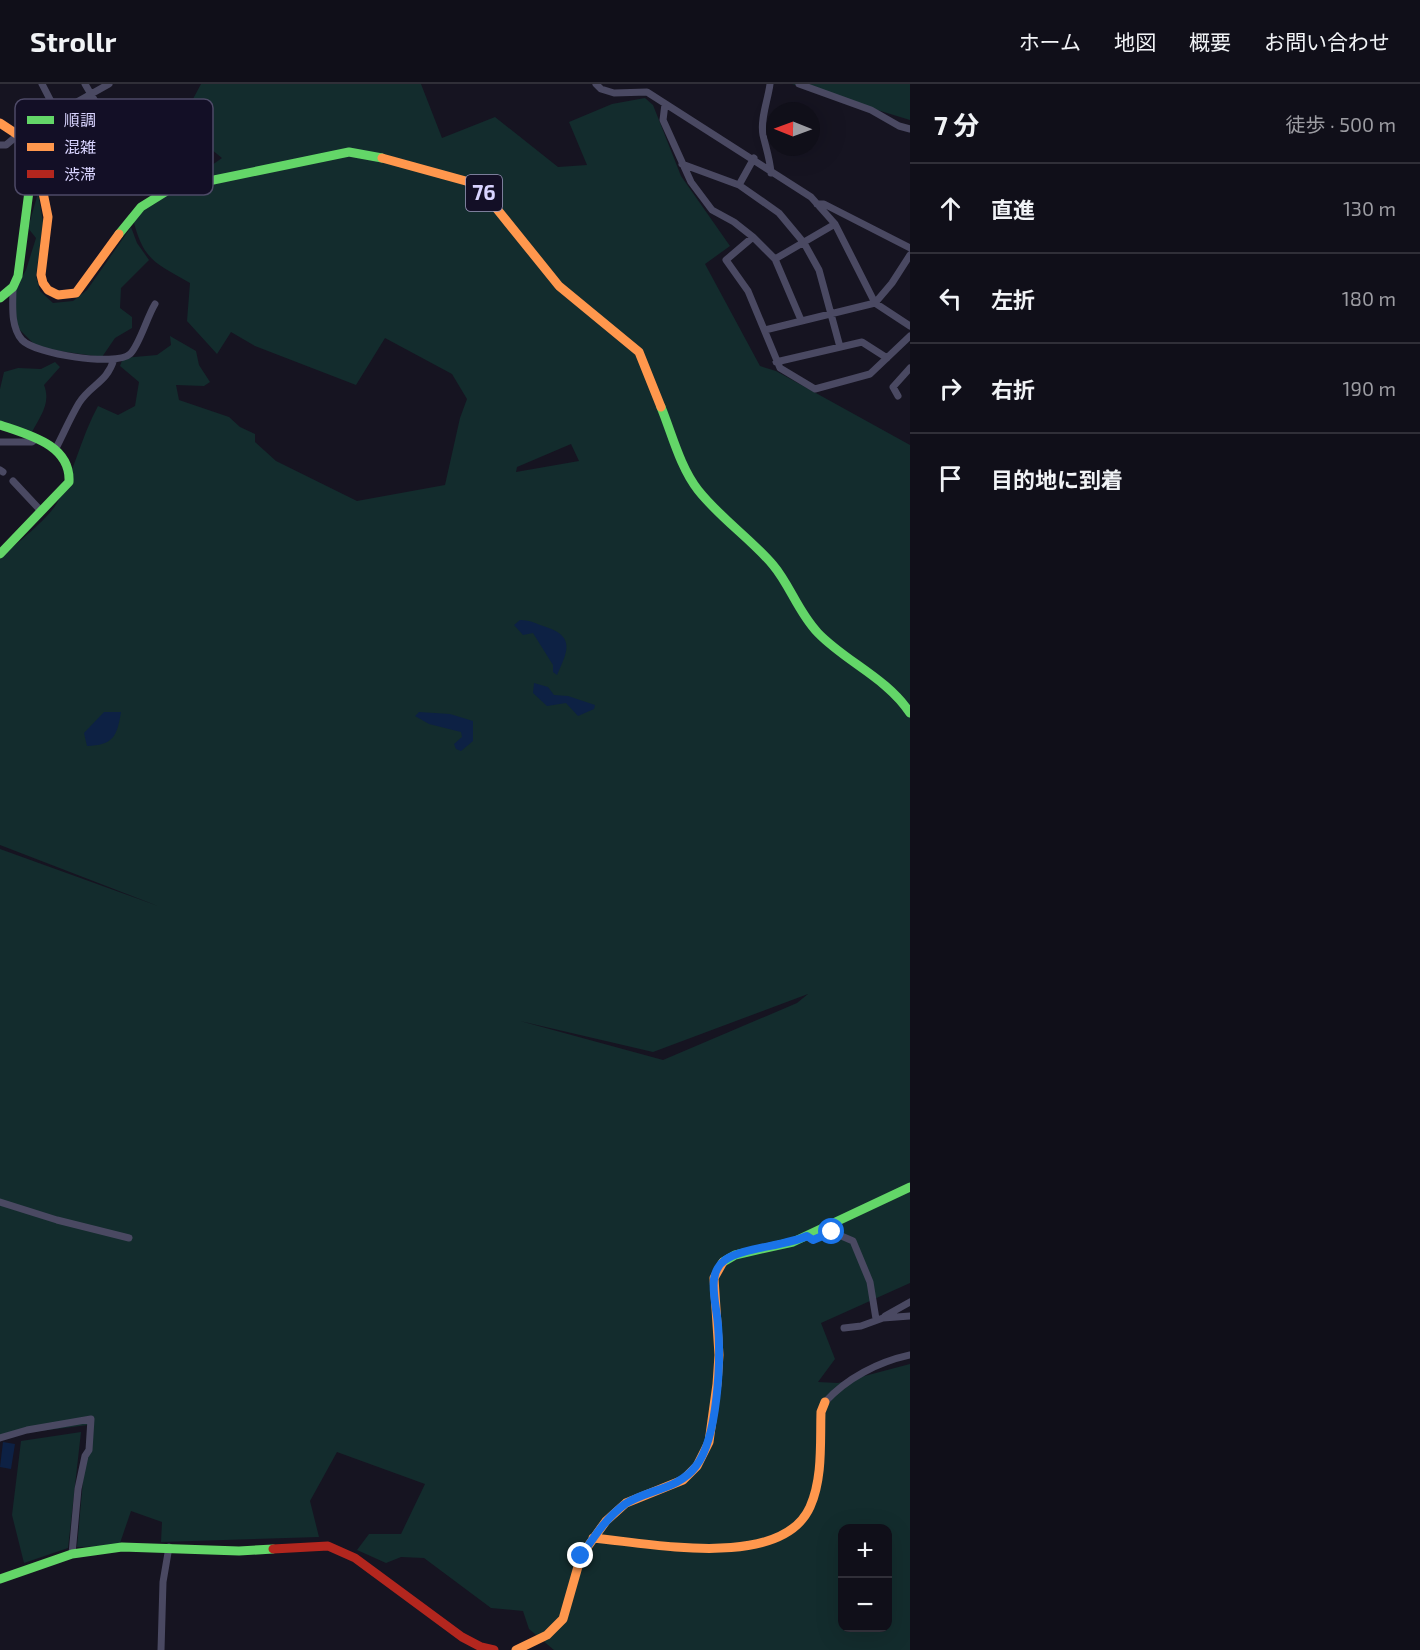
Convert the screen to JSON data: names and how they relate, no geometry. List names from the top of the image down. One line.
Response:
{"streets":{"street":["76"]},"legend":["順調","混雑","渋滞"],"north":"left","page":{"header":"Strollr","nav":["ホーム","地図","概要","お問い合わせ"],"heading":["7 分","徒歩 · 500 m"],"list":[["直進","130 m"],["左折","180 m"],["右折","190 m"],"目的地に到着"],"map_buttons":["+","−"]}}
